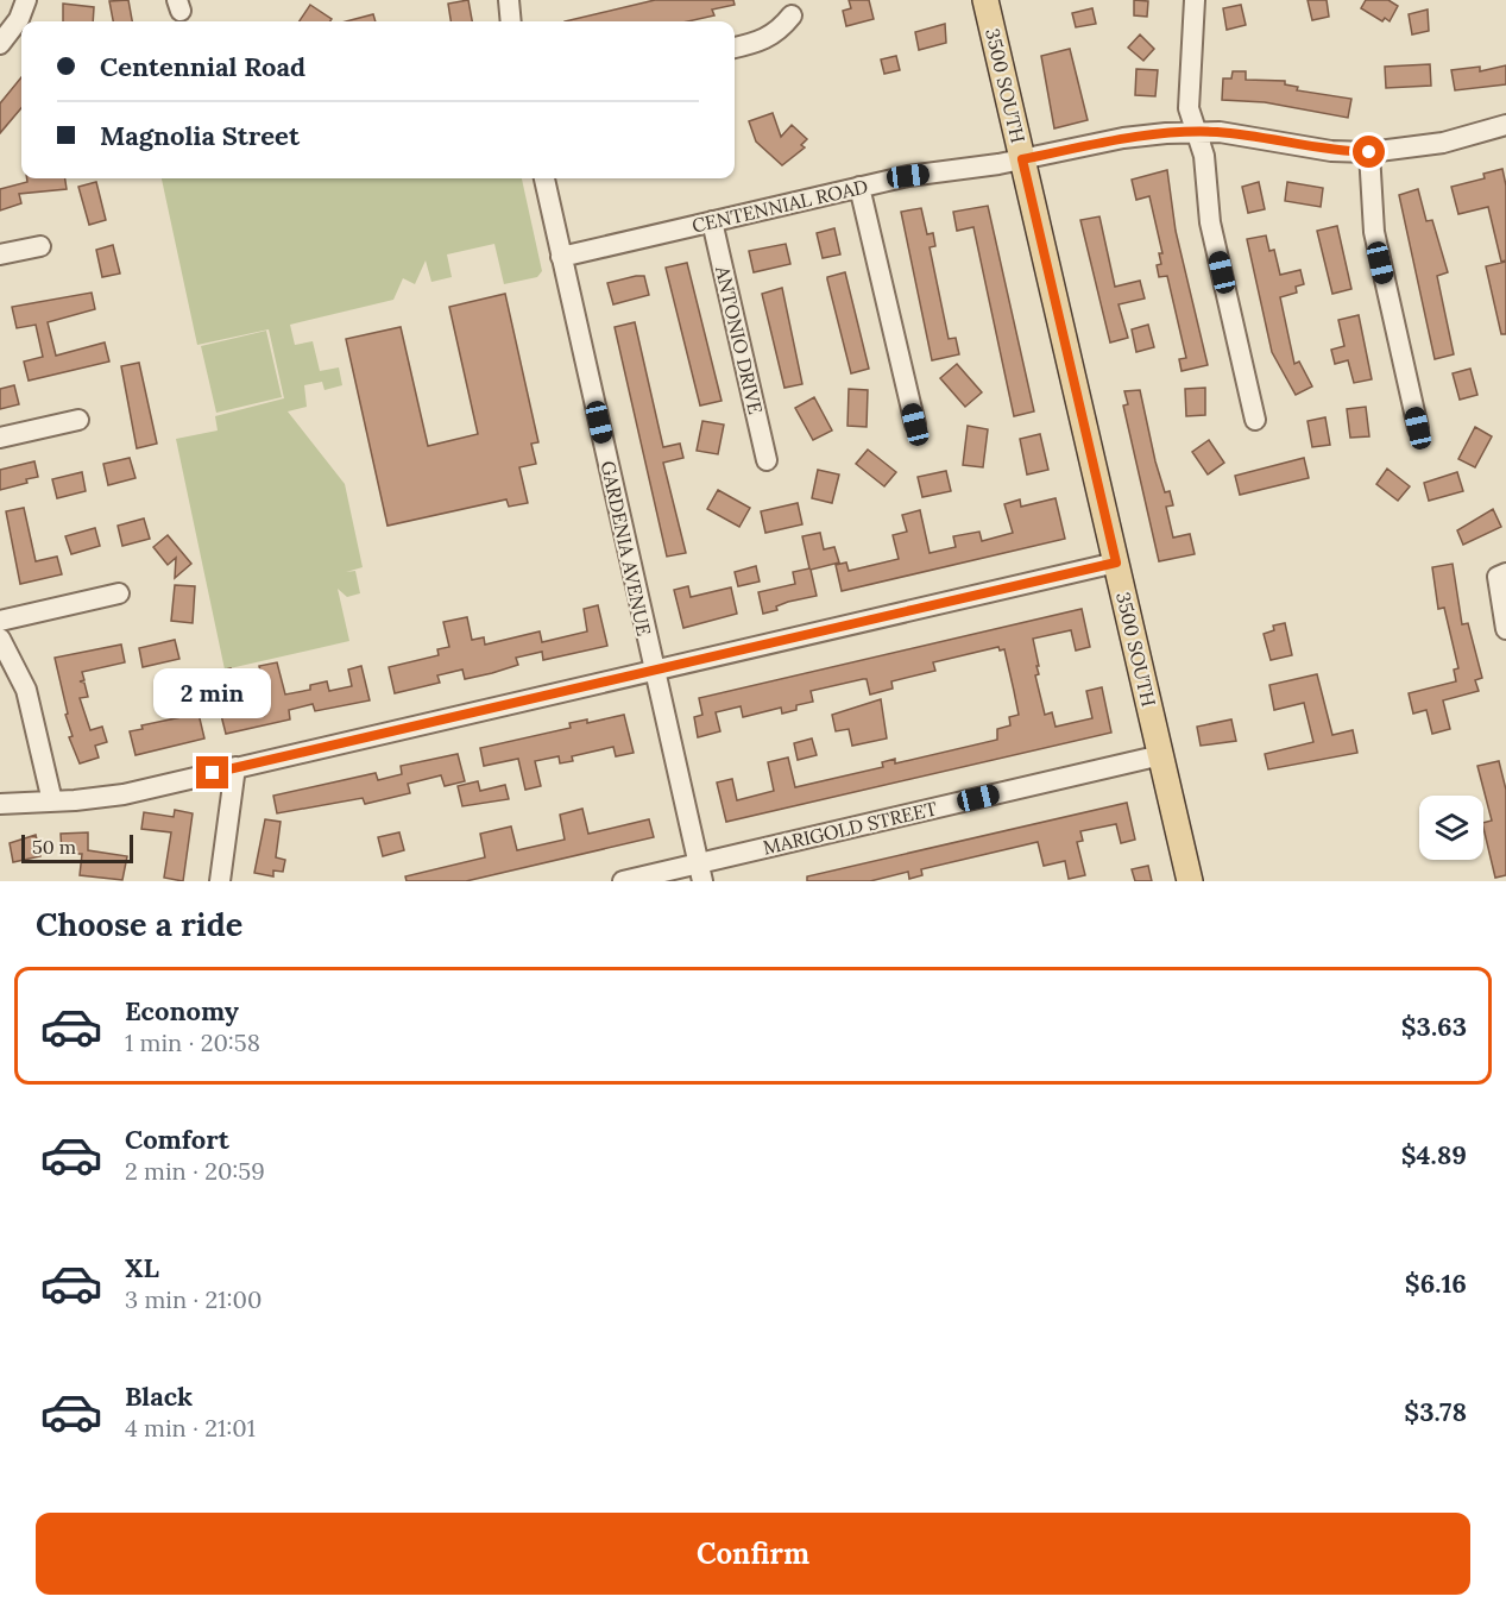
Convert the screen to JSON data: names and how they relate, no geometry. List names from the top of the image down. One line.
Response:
{"streets":{"main road":["3500 SOUTH"],"street":["CENTENNIAL ROAD","ANTONIO DRIVE","GARDENIA AVENUE","MARIGOLD STREET"]},"crossings":[["3500 SOUTH","CENTENNIAL ROAD"],["3500 SOUTH","MARIGOLD STREET"],["CENTENNIAL ROAD","ANTONIO DRIVE"],["CENTENNIAL ROAD","GARDENIA AVENUE"],["GARDENIA AVENUE","MARIGOLD STREET"]],"scale_bar":"50 m","page":{"banner":["Centennial Road","Magnolia Street"],"bubble":"2 min","scale":"50 m","heading":"Choose a ride","list":[{"name":"Economy","note":"1 min · 20:58","value":"$3.63"},{"name":"Comfort","note":"2 min · 20:59","value":"$4.89"},{"name":"XL","note":"3 min · 21:00","value":"$6.16"},{"name":"Black","note":"4 min · 21:01","value":"$3.78"}],"buttons":"Confirm"}}
